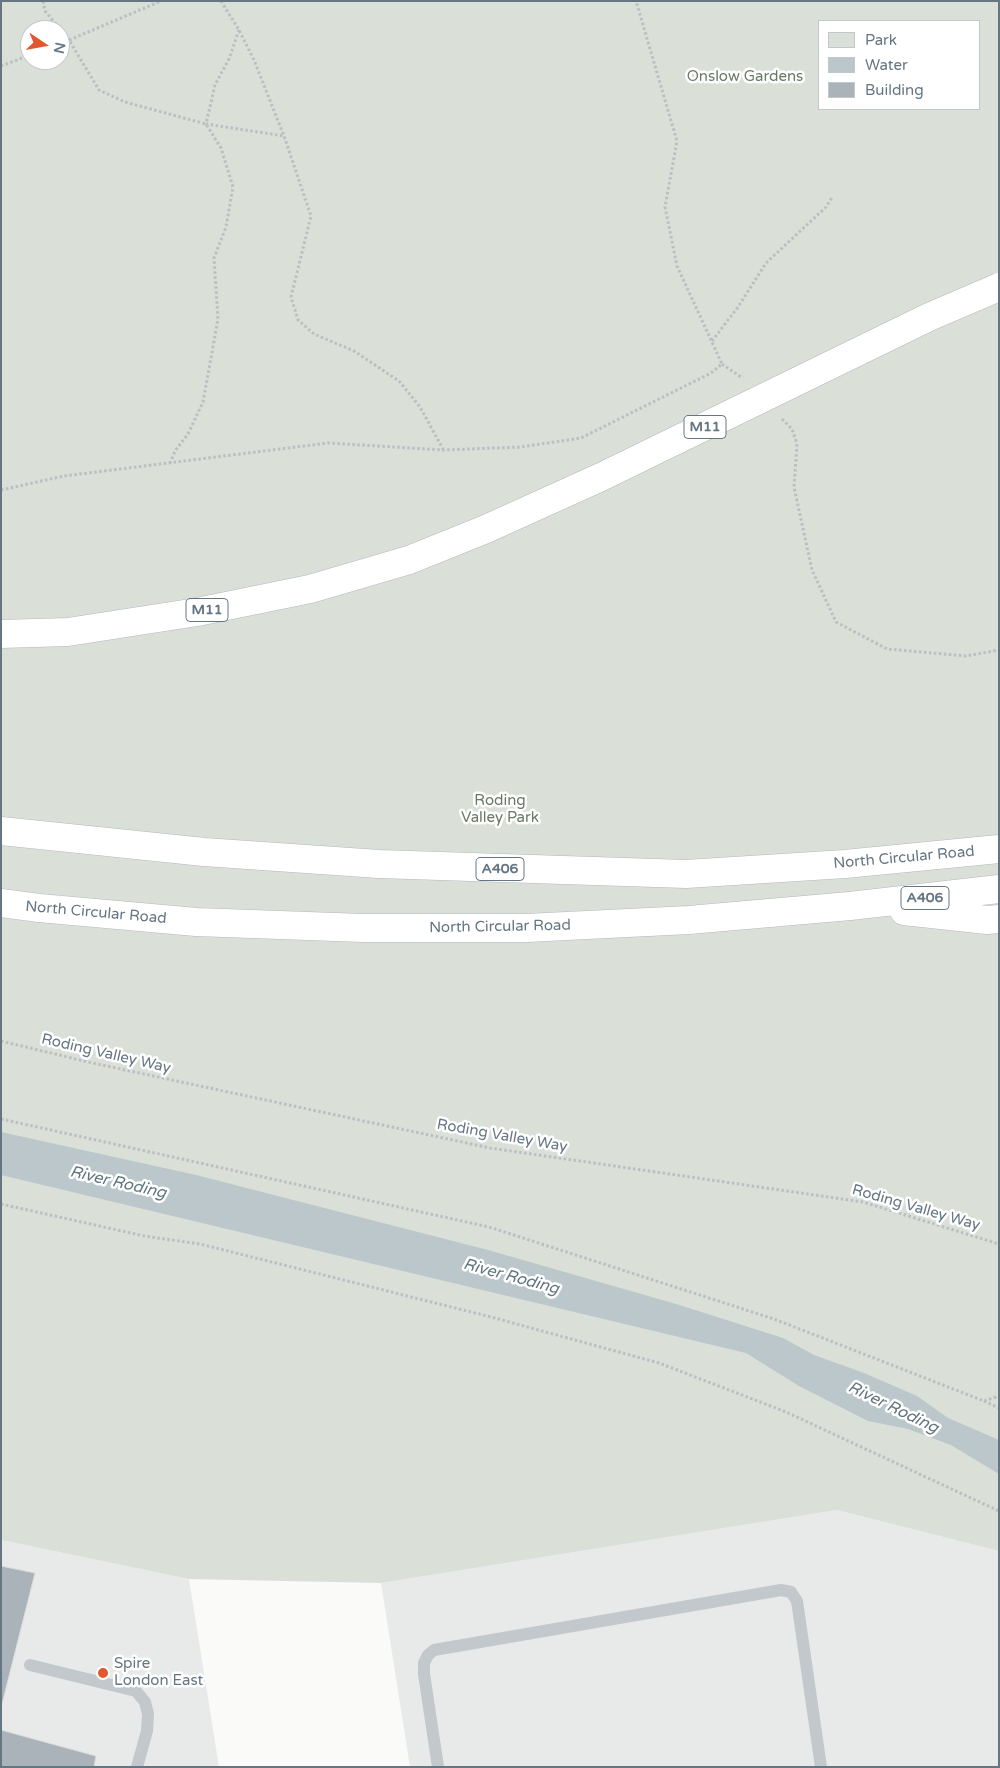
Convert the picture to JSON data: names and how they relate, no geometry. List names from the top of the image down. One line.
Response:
{"streets":{"highway":["M11","North Circular Road","A406"],"path":["Roding Valley Way"]},"water":["River Roding"],"parks":["Onslow Gardens","Roding Valley Park"],"places":["Spire London East"],"legend":["Park","Water","Building"],"north":"right"}
